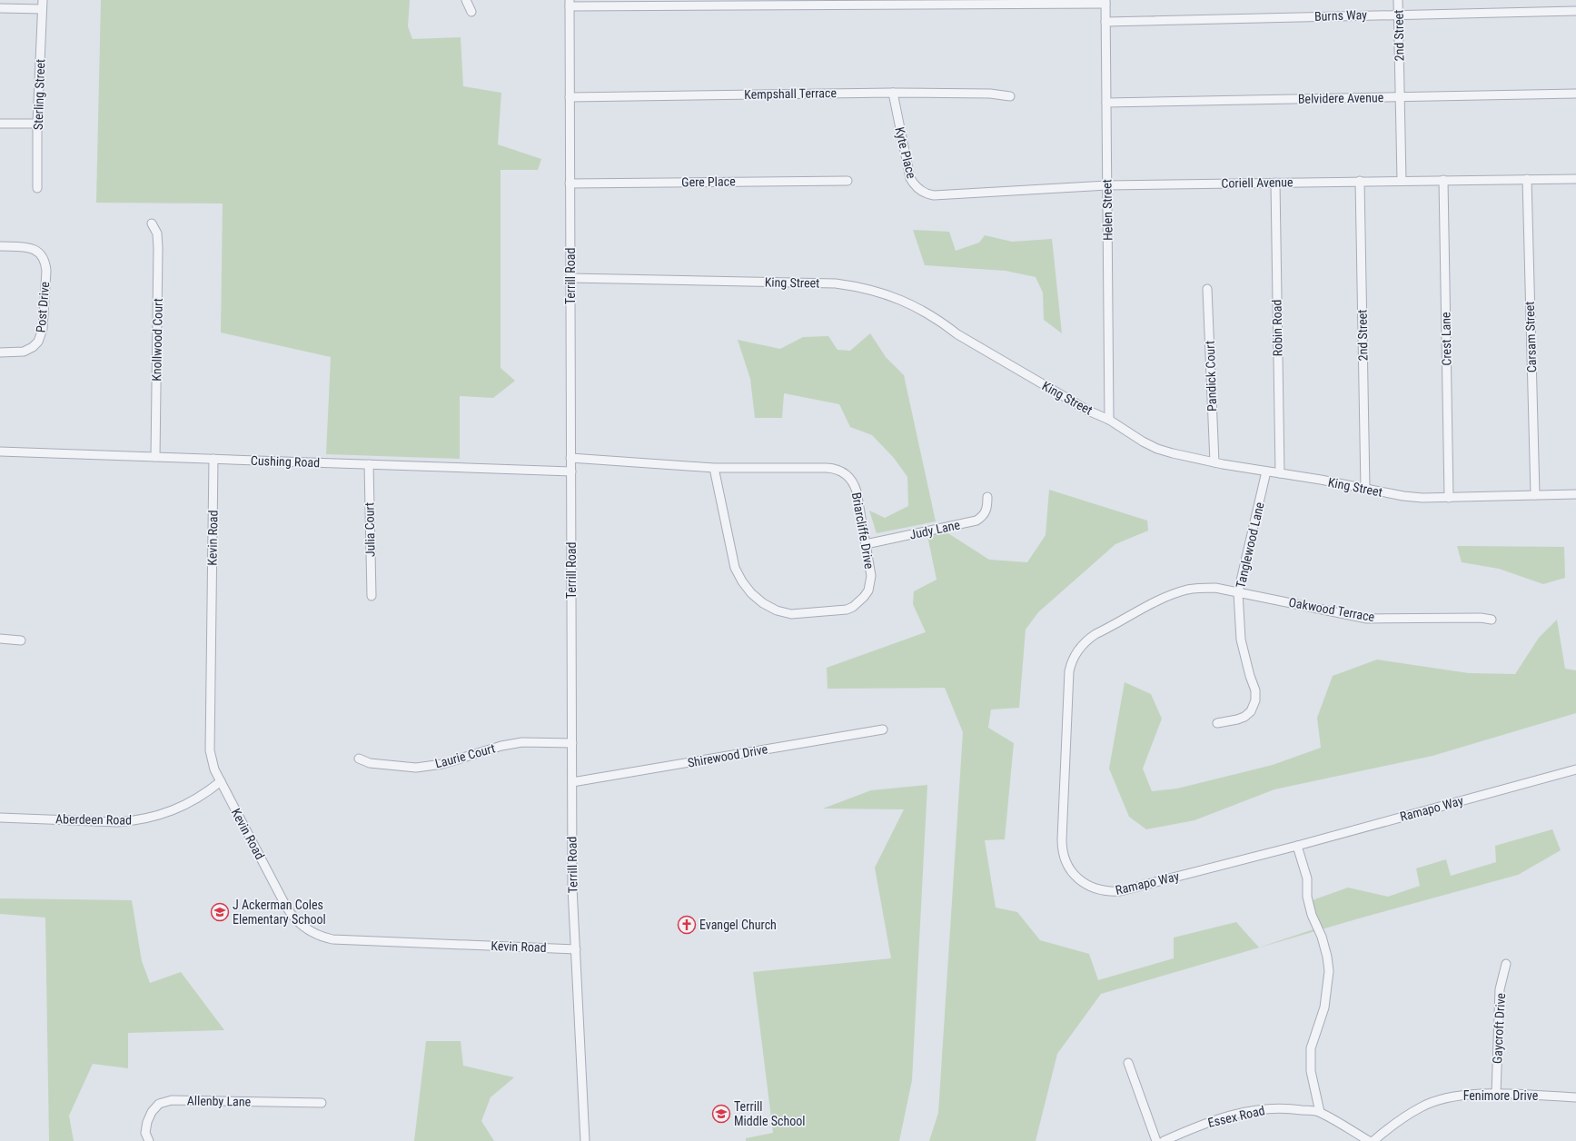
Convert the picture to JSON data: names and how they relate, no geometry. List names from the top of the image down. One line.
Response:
{"streets":{"street":["Burns Way","2nd Street","Kempshall Terrace","Sterling Street","Belvidere Avenue","Kyte Place","Gere Place","Coriell Avenue","Helen Street","Terrill Road","King Street","Post Drive","Robin Road","Carsam Street","Crest Lane","Knollwood Court","Pandick Court","Cushing Road","Julia Court","Judy Lane","Briarcliffe Drive","Kevin Road","Tanglewood Lane","Oakwood Terrace","Laurie Court","Shirewood Drive","Ramapo Way","Aberdeen Road","Gaycroft Drive","Fenimore Drive","Allenby Lane","Essex Road"]},"crossings":[["Burns Way","2nd Street"],["Burns Way","Helen Street"],["2nd Street","Belvidere Avenue"],["2nd Street","Coriell Avenue"],["2nd Street","King Street"],["Kempshall Terrace","Kyte Place"],["Kempshall Terrace","Terrill Road"],["Belvidere Avenue","Helen Street"],["Kyte Place","Coriell Avenue"],["Gere Place","Terrill Road"],["Coriell Avenue","Helen Street"],["Coriell Avenue","Robin Road"],["Coriell Avenue","Carsam Street"],["Coriell Avenue","Crest Lane"],["Helen Street","King Street"],["Terrill Road","King Street"],["Terrill Road","Cushing Road"],["Terrill Road","Briarcliffe Drive"],["Terrill Road","Kevin Road"],["Terrill Road","Laurie Court"],["Terrill Road","Shirewood Drive"],["King Street","Robin Road"],["King Street","Carsam Street"],["King Street","Crest Lane"],["King Street","Pandick Court"],["King Street","Tanglewood Lane"],["Knollwood Court","Cushing Road"],["Cushing Road","Julia Court"],["Cushing Road","Kevin Road"],["Judy Lane","Briarcliffe Drive"],["Kevin Road","Aberdeen Road"],["Tanglewood Lane","Oakwood Terrace"],["Tanglewood Lane","Ramapo Way"],["Oakwood Terrace","Ramapo Way"],["Gaycroft Drive","Fenimore Drive"]],"places":{"school or university":["J Ackerman Coles Elementary School","Terrill Middle School"],"church":["Evangel Church"]}}
